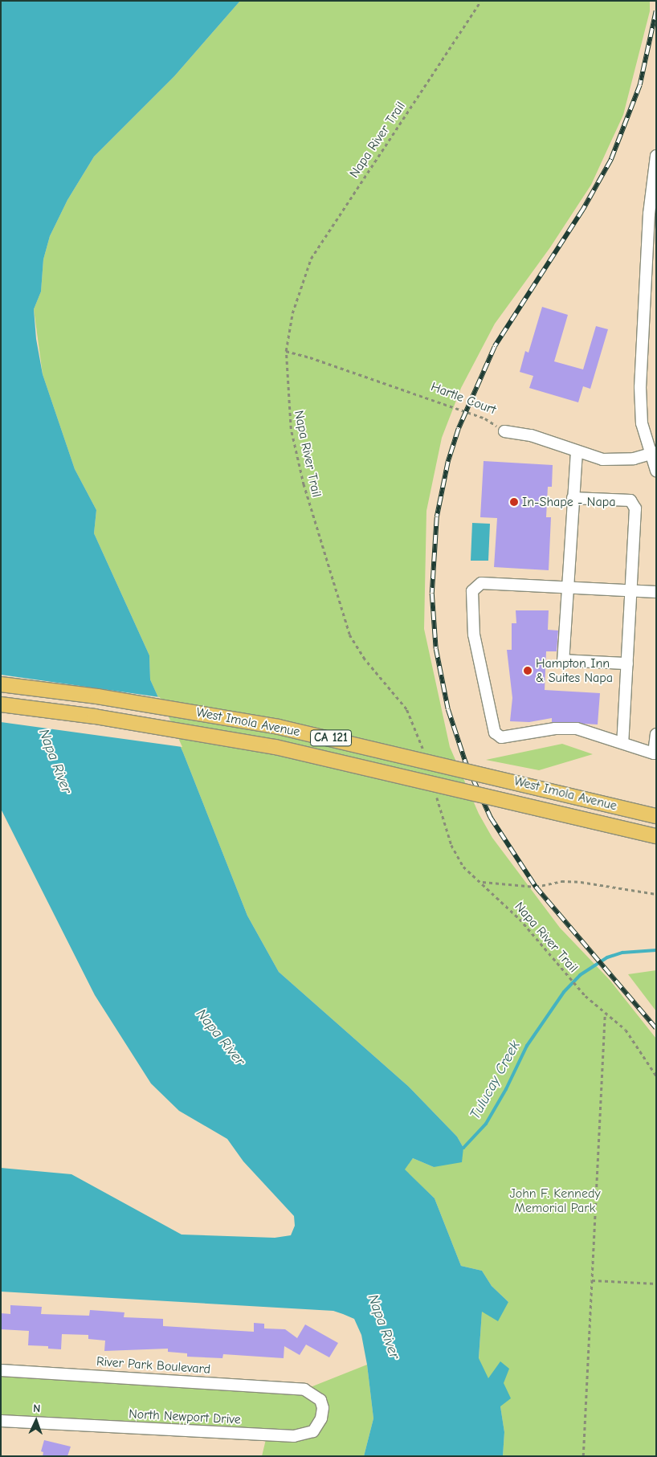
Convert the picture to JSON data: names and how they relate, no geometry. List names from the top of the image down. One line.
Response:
{"streets":{"main road":["West Imola Avenue","CA 121"],"street":["Hartle Court","River Park Boulevard","North Newport Drive"],"path":["Napa River Trail"]},"crossings":[["Napa River Trail","Hartle Court"],["River Park Boulevard","North Newport Drive"]],"water":["Napa River","Tulucay Creek"],"parks":["John F. Kennedy Memorial Park"],"places":["In-Shape - Napa","Hampton Inn & Suites Napa"],"north":"top"}
